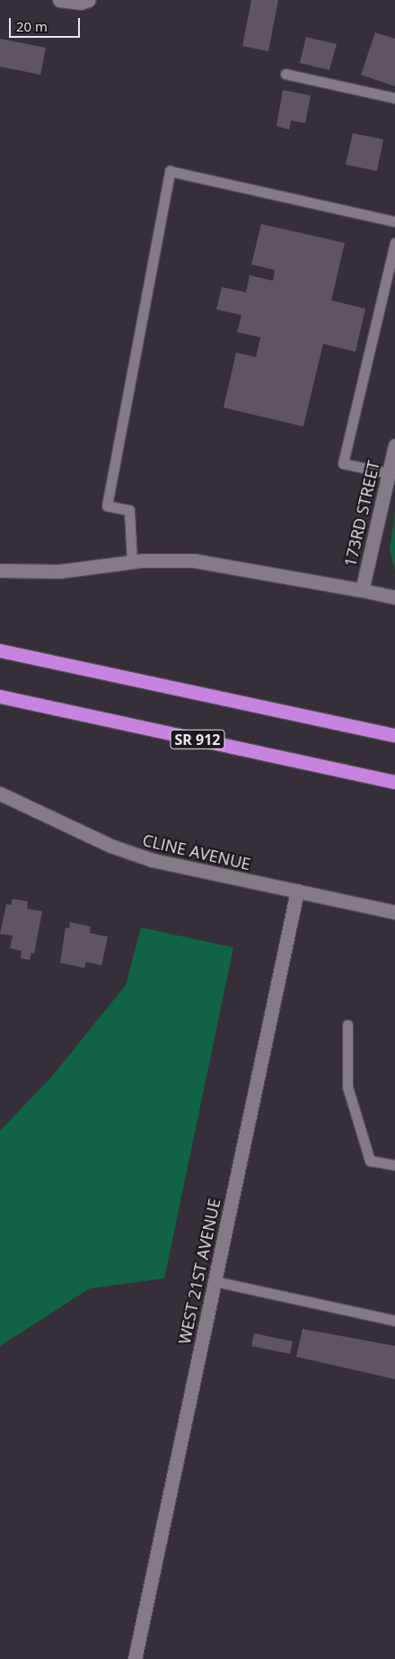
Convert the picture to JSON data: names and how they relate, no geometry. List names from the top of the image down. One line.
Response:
{"streets":{"highway":["SR 912"],"street":["173RD STREET","CLINE AVENUE","WEST 21ST AVENUE"]},"crossings":[["CLINE AVENUE","WEST 21ST AVENUE"]],"scale_bar":"20 m"}
